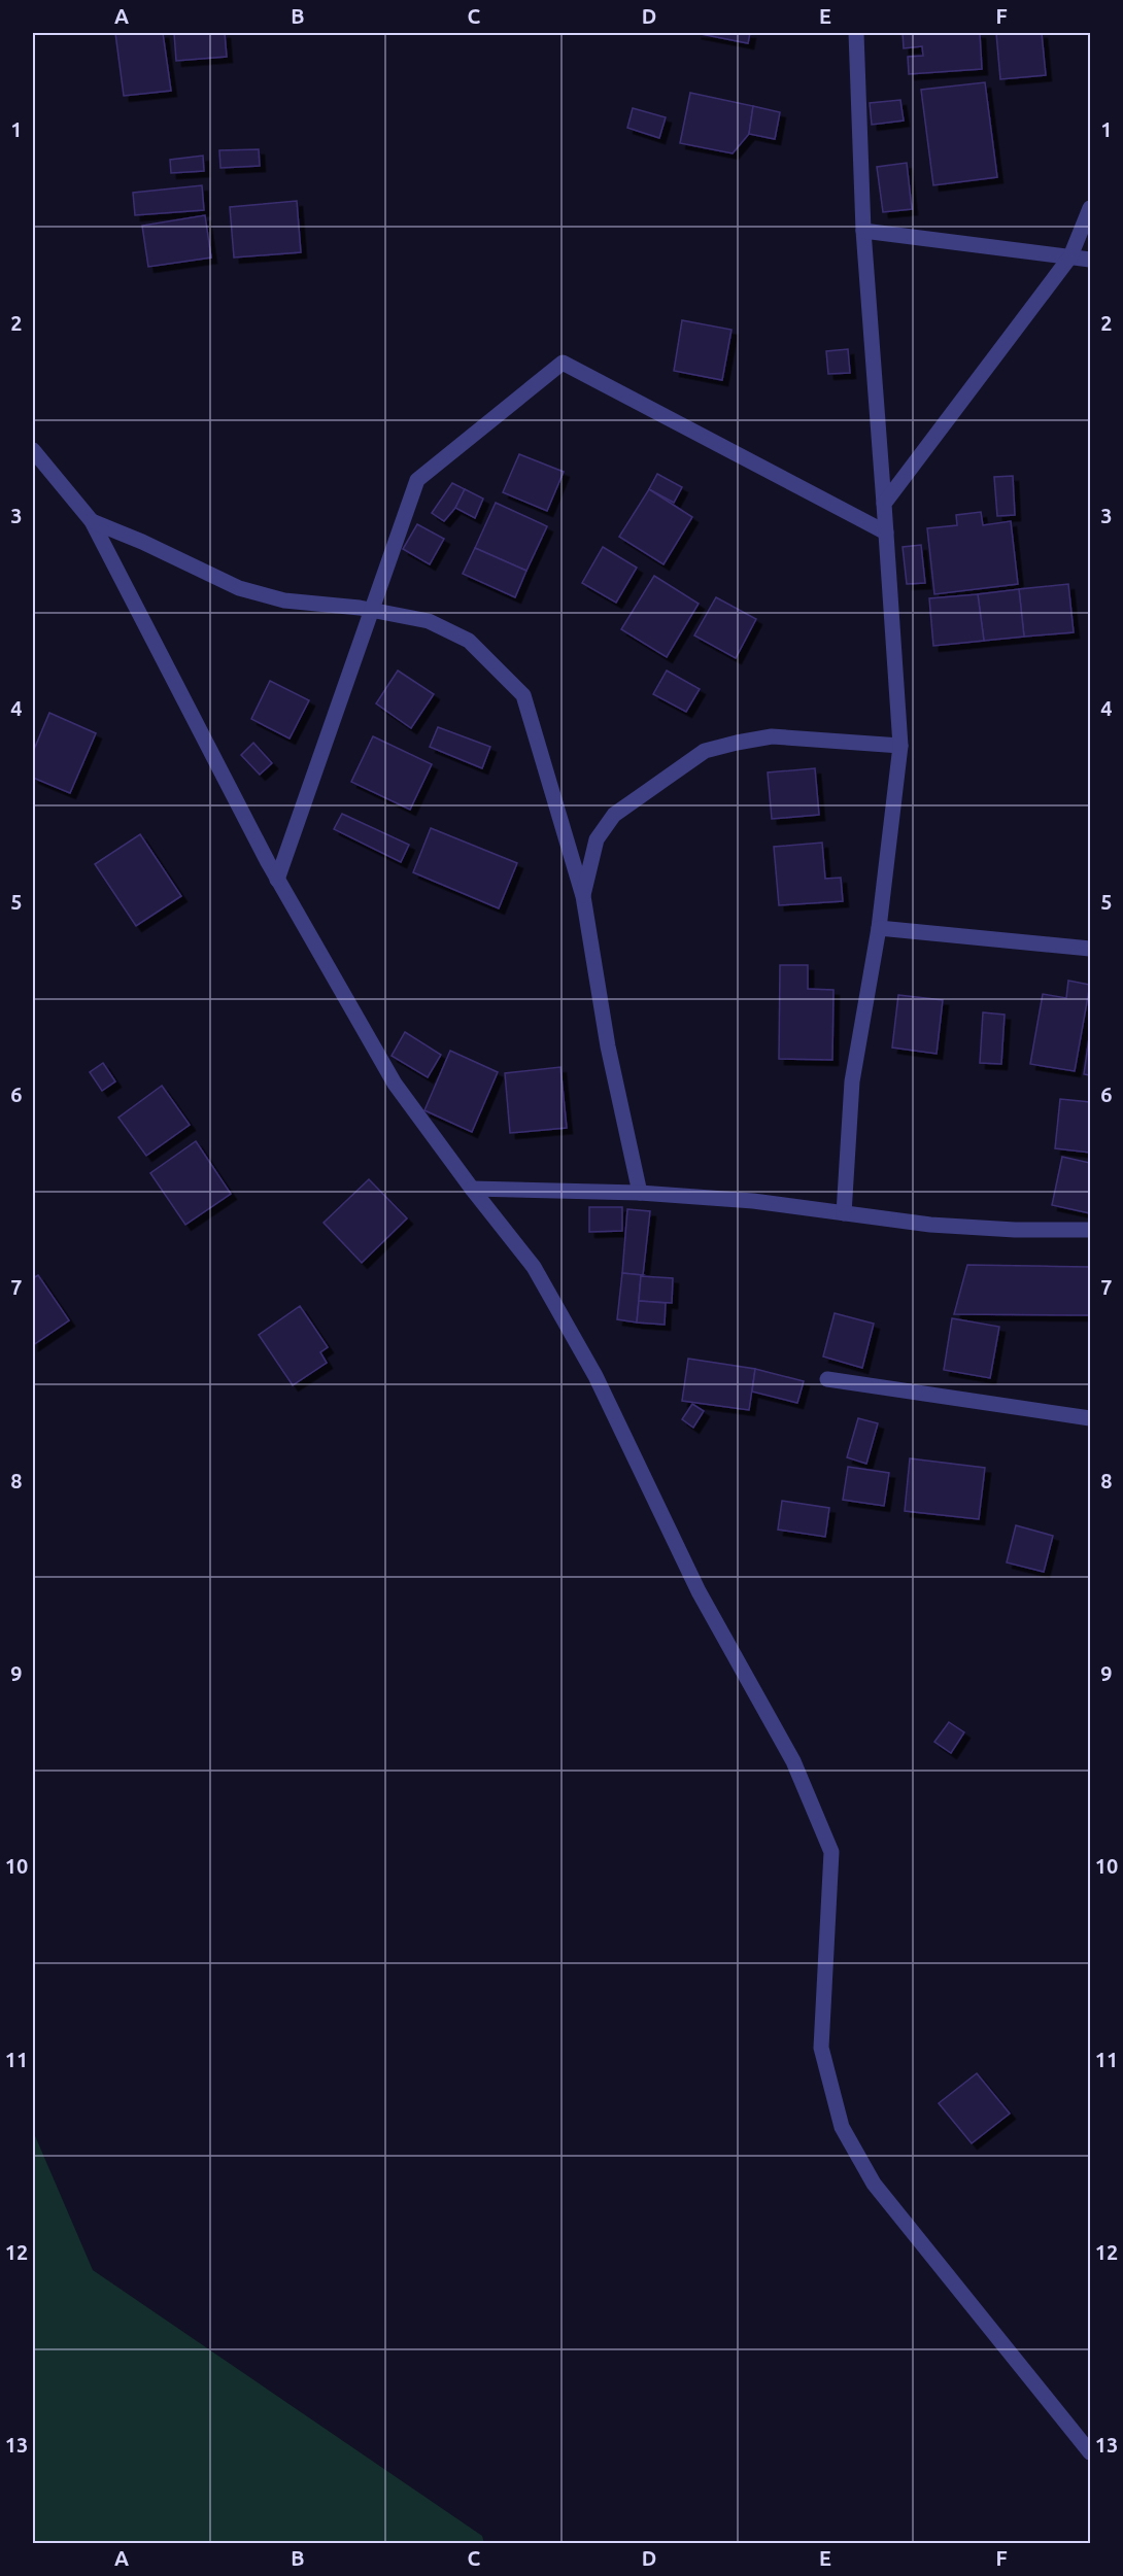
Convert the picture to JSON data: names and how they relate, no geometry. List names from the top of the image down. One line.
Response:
{"grid":{"columns":["A","B","C","D","E","F"],"rows":["1","2","3","4","5","6","7","8","9","10","11","12","13"]}}
